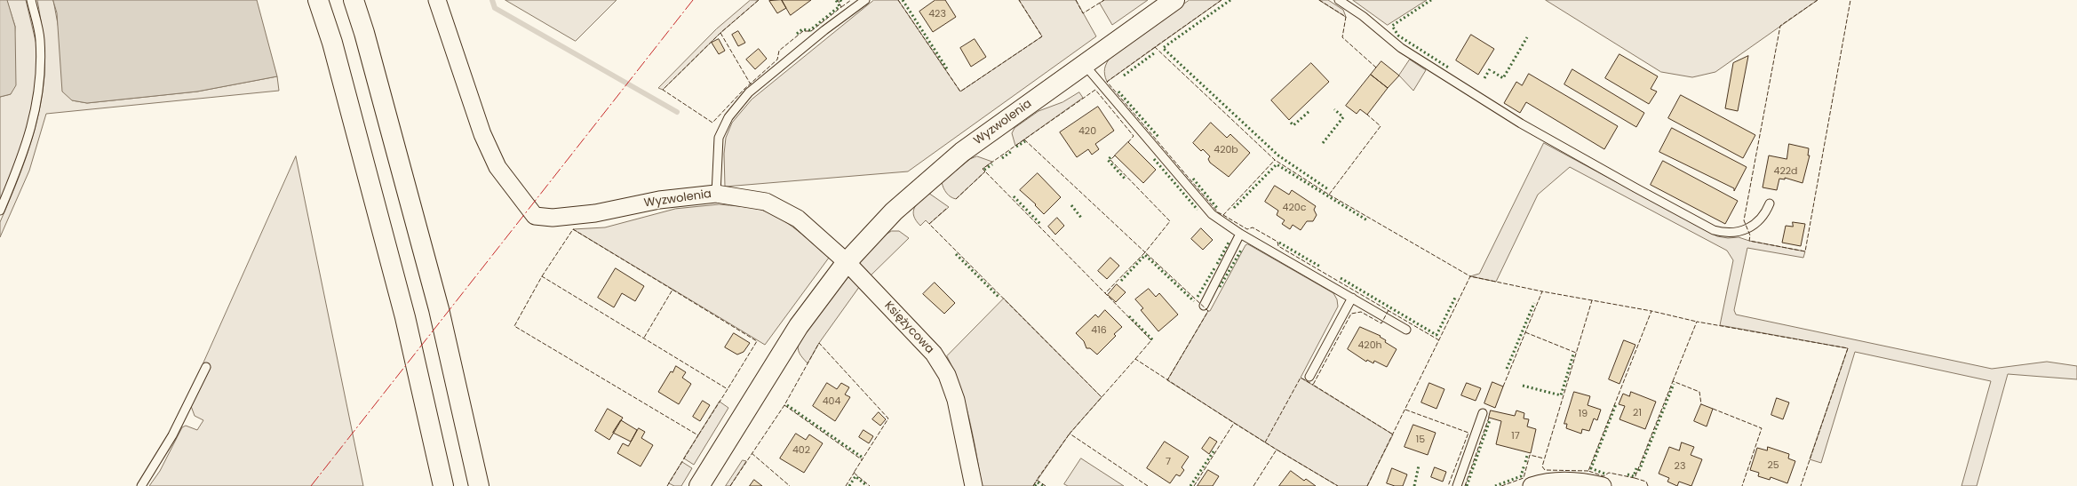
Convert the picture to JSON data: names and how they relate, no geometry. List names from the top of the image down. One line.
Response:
{"streets":{"main road":["Wyzwolenia"],"street":["Księżycowa"]},"crossings":[["Wyzwolenia","Księżycowa"]],"house_numbers":["423","420","420b","422d","420c","416","420h","404","21","19","17","15","402","7","25","23"]}
